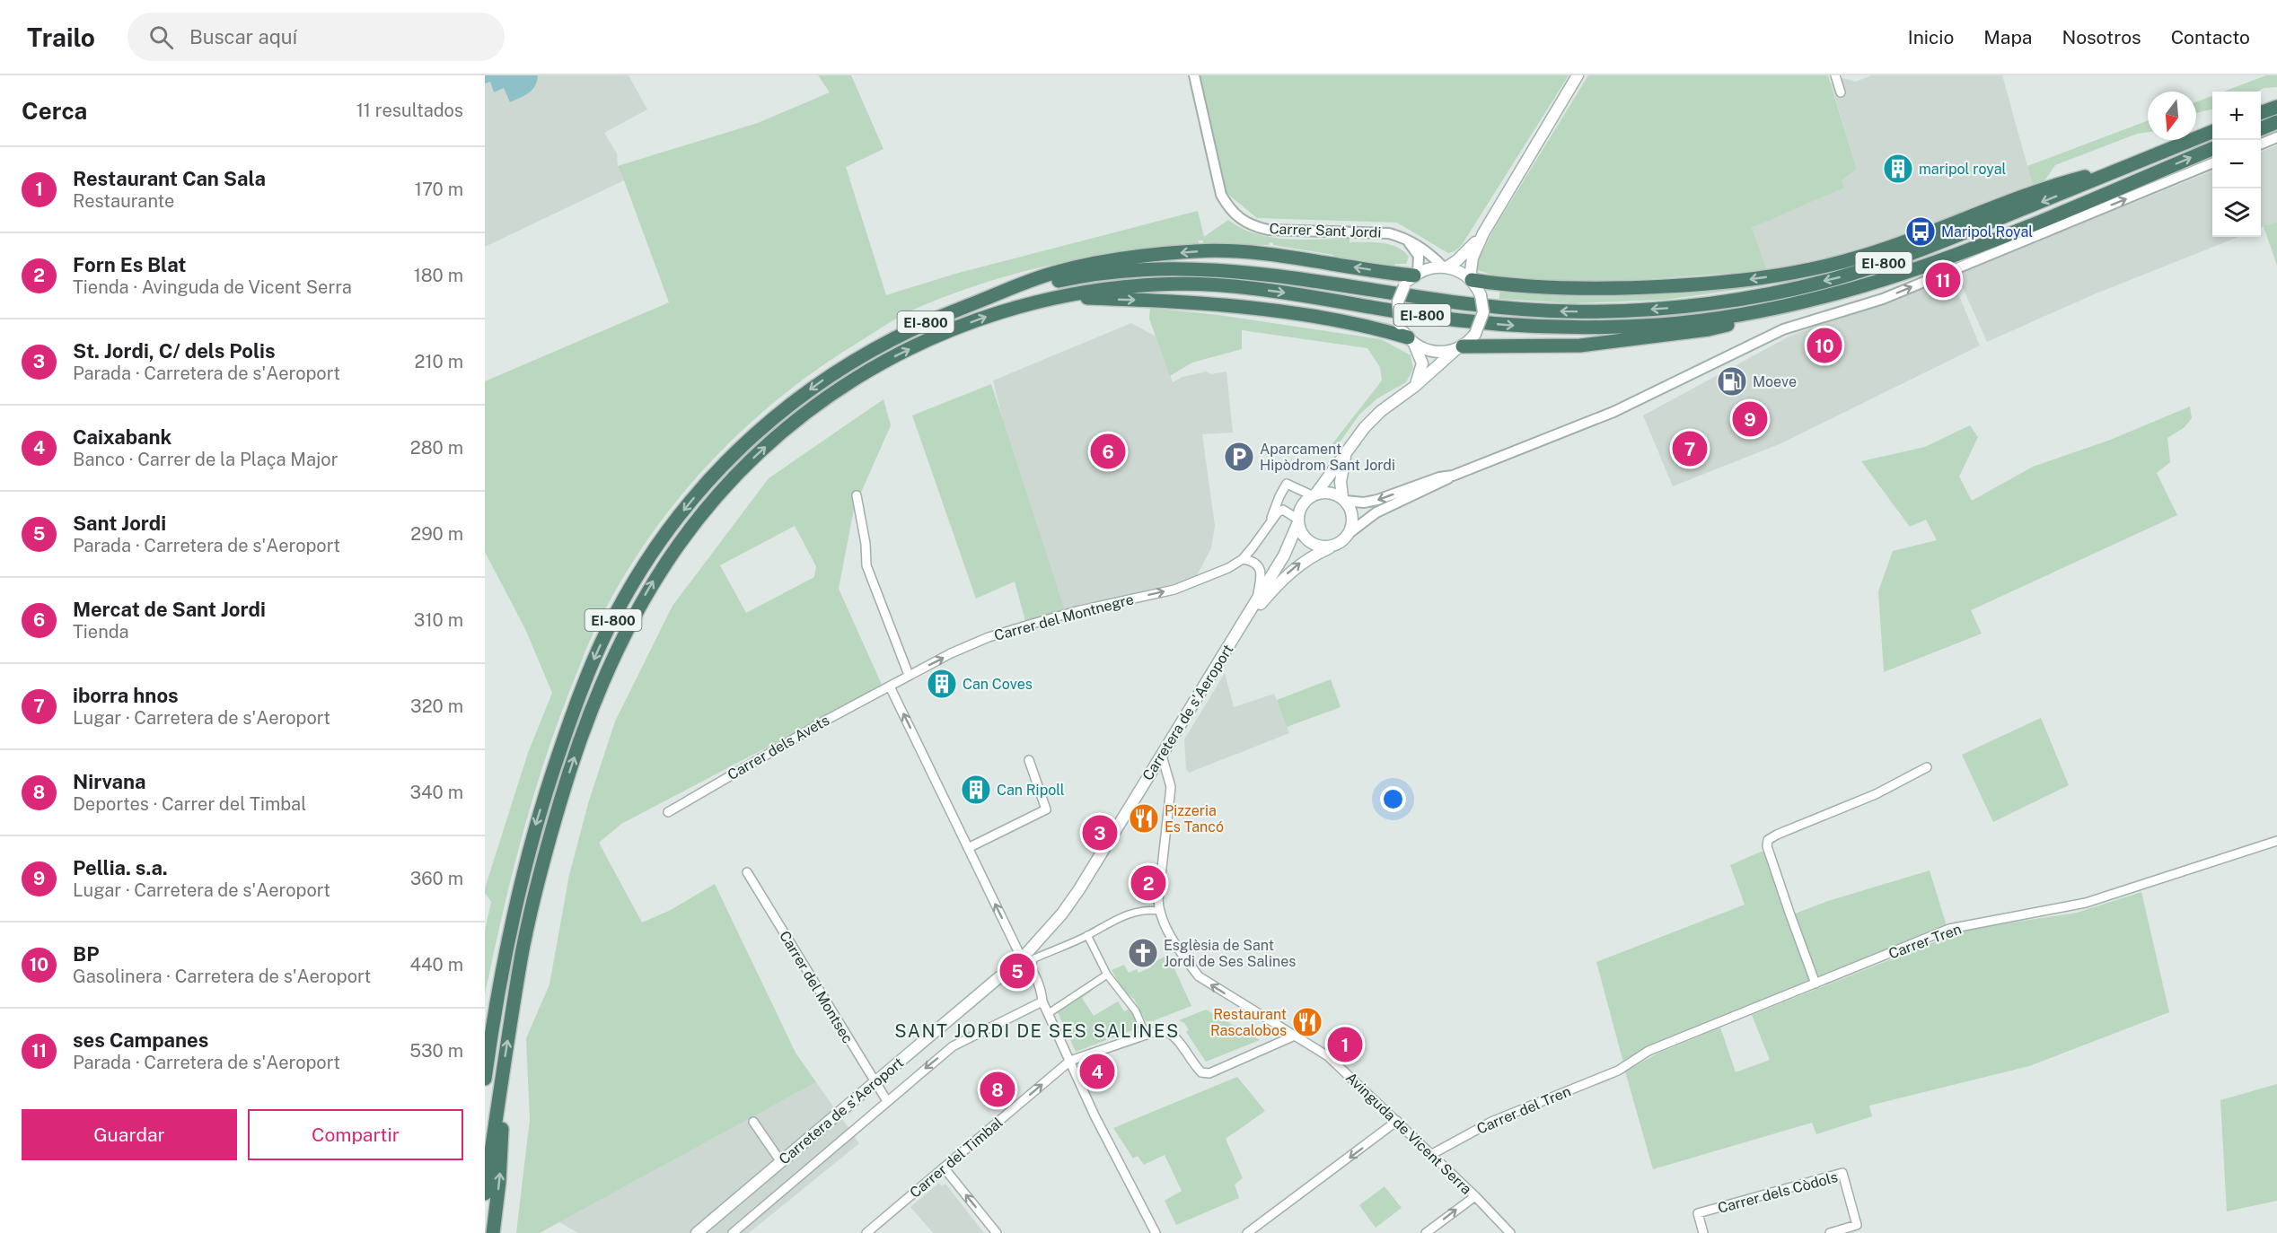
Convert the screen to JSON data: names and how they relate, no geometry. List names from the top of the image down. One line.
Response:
{"streets":{"highway":["EI-800"],"main road":["Carretera de s'Aeroport"],"street":["Carrer Sant Jordi","Carrer del Montnegre","Carrer dels Avets","Carrer Tren","Carrer del Montsec","Carrer del Tren","Avinguda de Vicent Serra","Carrer del Timbal","Carrer dels Còdols"]},"crossings":[["Carrer del Montnegre","Carrer dels Avets"],["Carretera de s'Aeroport","Carrer del Montsec"],["Carretera de s'Aeroport","Avinguda de Vicent Serra"],["Carrer Tren","Carrer del Tren"],["Carrer del Tren","Avinguda de Vicent Serra"]],"one_way":["Carrer del Montnegre","Carrer del Timbal"],"districts":["SANT JORDI DE SES SALINES"],"places":{"building":["maripol royal","Can Coves","Can Ripoll"],"bus stop":["Maripol Royal"],"fuel station":["Moeve"],"parking":["Aparcament Hipòdrom Sant Jordi"],"restaurant":["Pizzeria Es Tancó","Restaurant Rascalobos"],"church":["Esglèsia de Sant Jordi de Ses Salines"]},"north":"bottom","page":{"header":"Trailo","search":"Buscar aquí","nav":["Inicio","Mapa","Nosotros","Contacto"],"heading":["Cerca","11 resultados"],"map_buttons":["+","−"],"list":[{"mark":"1","name":"Restaurant Can Sala","note":"Restaurante","value":"170 m"},{"mark":"2","name":"Forn Es Blat","note":"Tienda · Avinguda de Vicent Serra","value":"180 m"},{"mark":"3","name":"St. Jordi, C/ dels Polis","note":"Parada · Carretera de s'Aeroport","value":"210 m"},{"mark":"4","name":"Caixabank","note":"Banco · Carrer de la Plaça Major","value":"280 m"},{"mark":"5","name":"Sant Jordi","note":"Parada · Carretera de s'Aeroport","value":"290 m"},{"mark":"6","name":"Mercat de Sant Jordi","note":"Tienda","value":"310 m"},{"mark":"7","name":"iborra hnos","note":"Lugar · Carretera de s'Aeroport","value":"320 m"},{"mark":"8","name":"Nirvana","note":"Deportes · Carrer del Timbal","value":"340 m"},{"mark":"9","name":"Pellia. s.a.","note":"Lugar · Carretera de s'Aeroport","value":"360 m"},{"mark":"10","name":"BP","note":"Gasolinera · Carretera de s'Aeroport","value":"440 m"},{"mark":"11","name":"ses Campanes","note":"Parada · Carretera de s'Aeroport","value":"530 m"}],"pins":["11","10","9","7","6","3","2","5","1","4","8"],"buttons":["Guardar","Compartir"]}}
